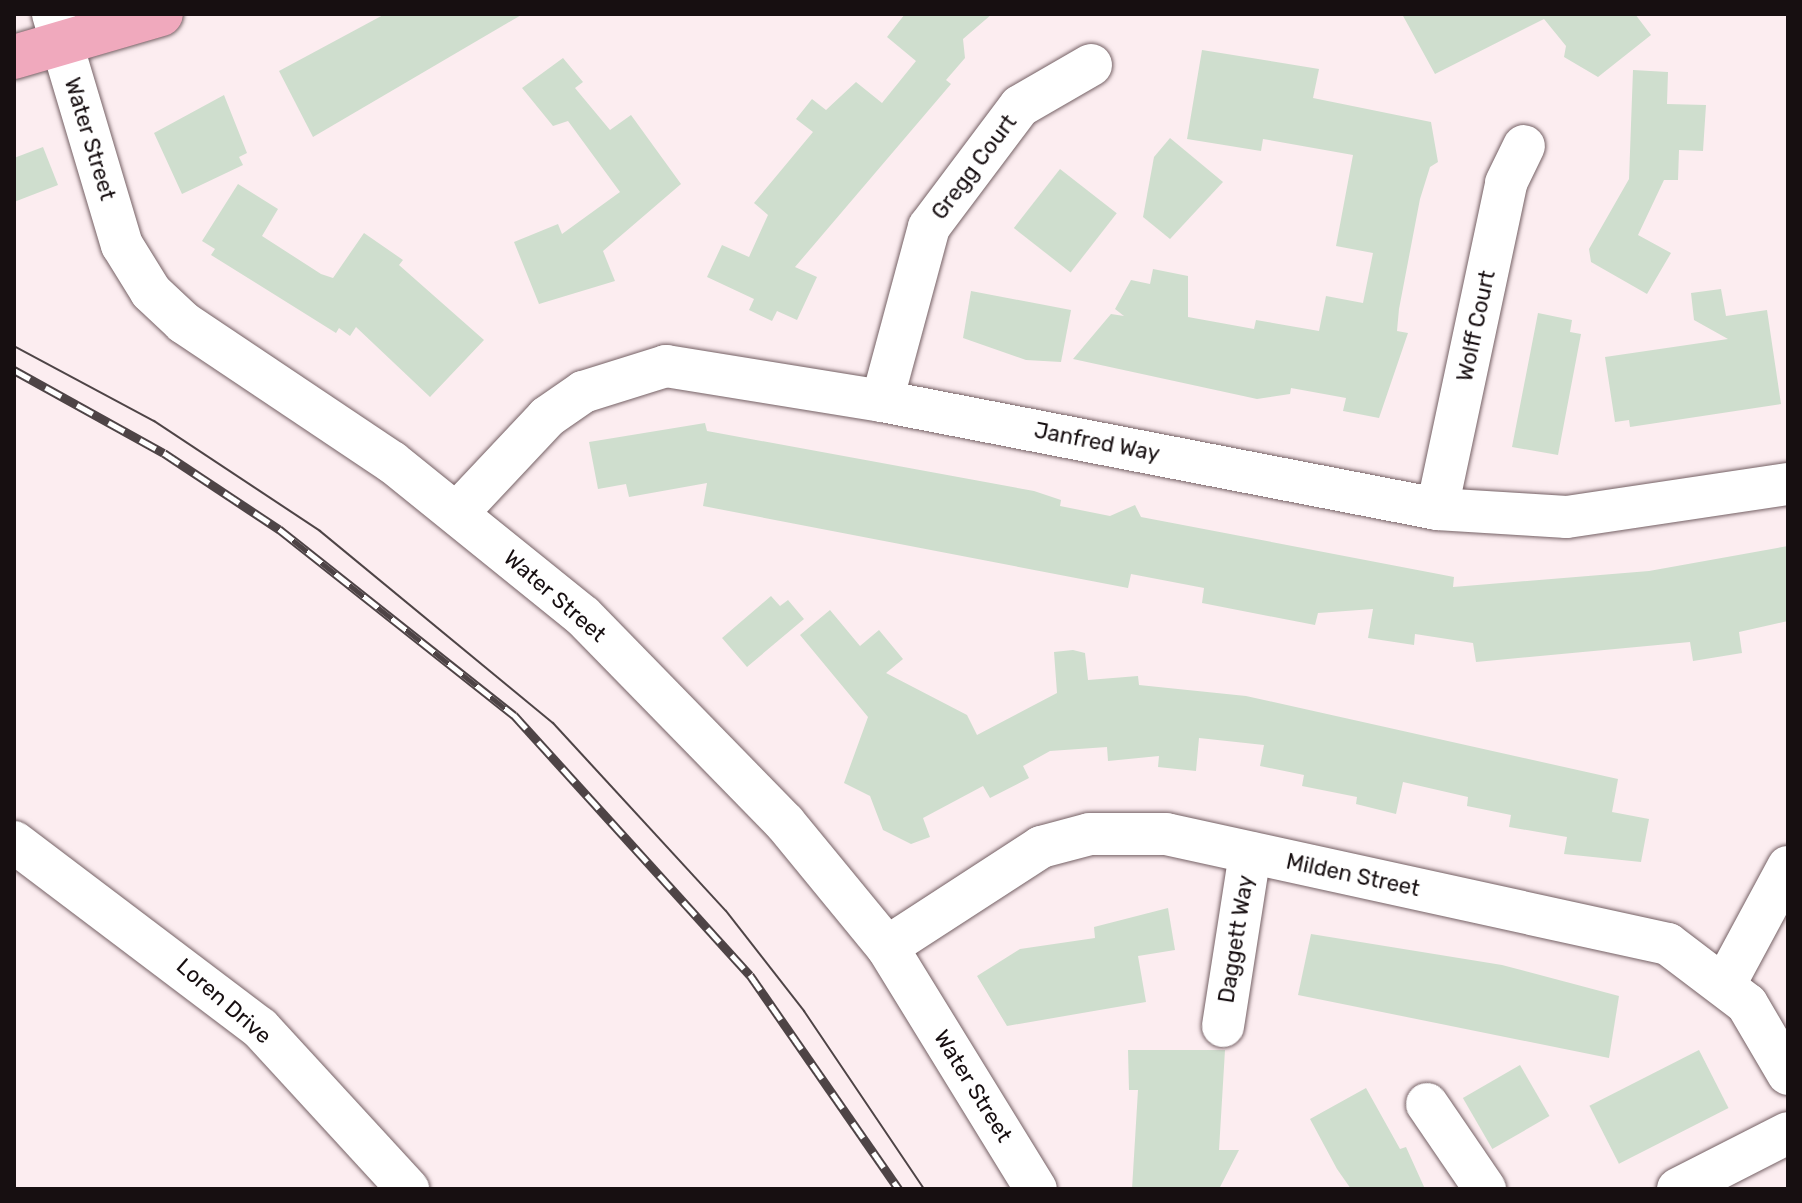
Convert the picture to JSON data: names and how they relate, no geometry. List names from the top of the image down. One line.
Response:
{"streets":{"street":["Water Street","Gregg Court","Wolff Court","Janfred Way","Milden Street","Daggett Way","Loren Drive"]},"crossings":[["Water Street","Janfred Way"],["Water Street","Milden Street"],["Gregg Court","Janfred Way"],["Wolff Court","Janfred Way"],["Milden Street","Daggett Way"]]}
